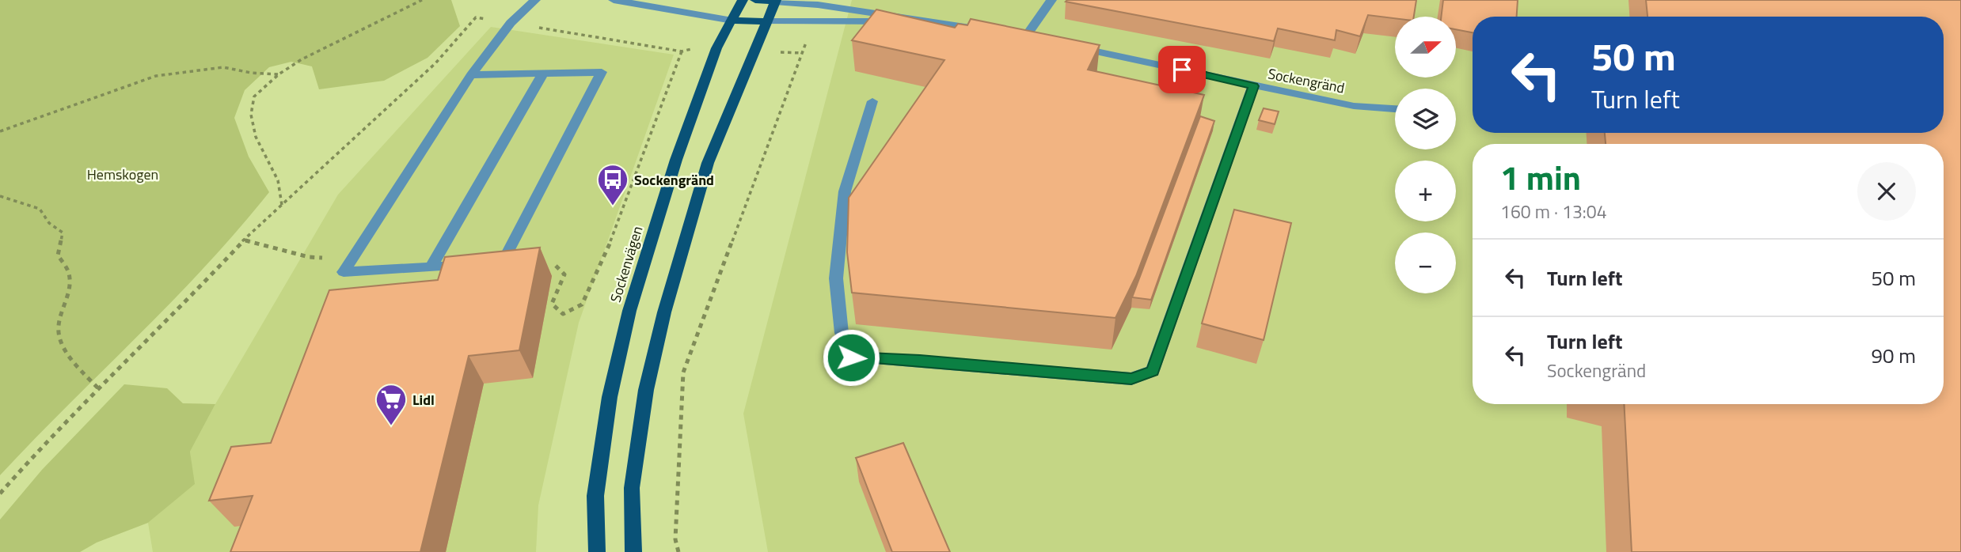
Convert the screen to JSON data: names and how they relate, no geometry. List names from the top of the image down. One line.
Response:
{"streets":{"main road":["Sockenvägen"],"street":["Sockengränd"]},"parks":["Hemskogen"],"places":{"bus stop":["Sockengränd"],"supermarket":["Lidl"]},"north":"right","page":{"map_buttons":["+","−"],"turn":["50 m","Turn left"],"heading":["1 min","160 m · 13:04"],"list":[{"name":"Turn left","value":"50 m"},{"name":"Turn left","note":"Sockengränd","value":"90 m"}]}}
